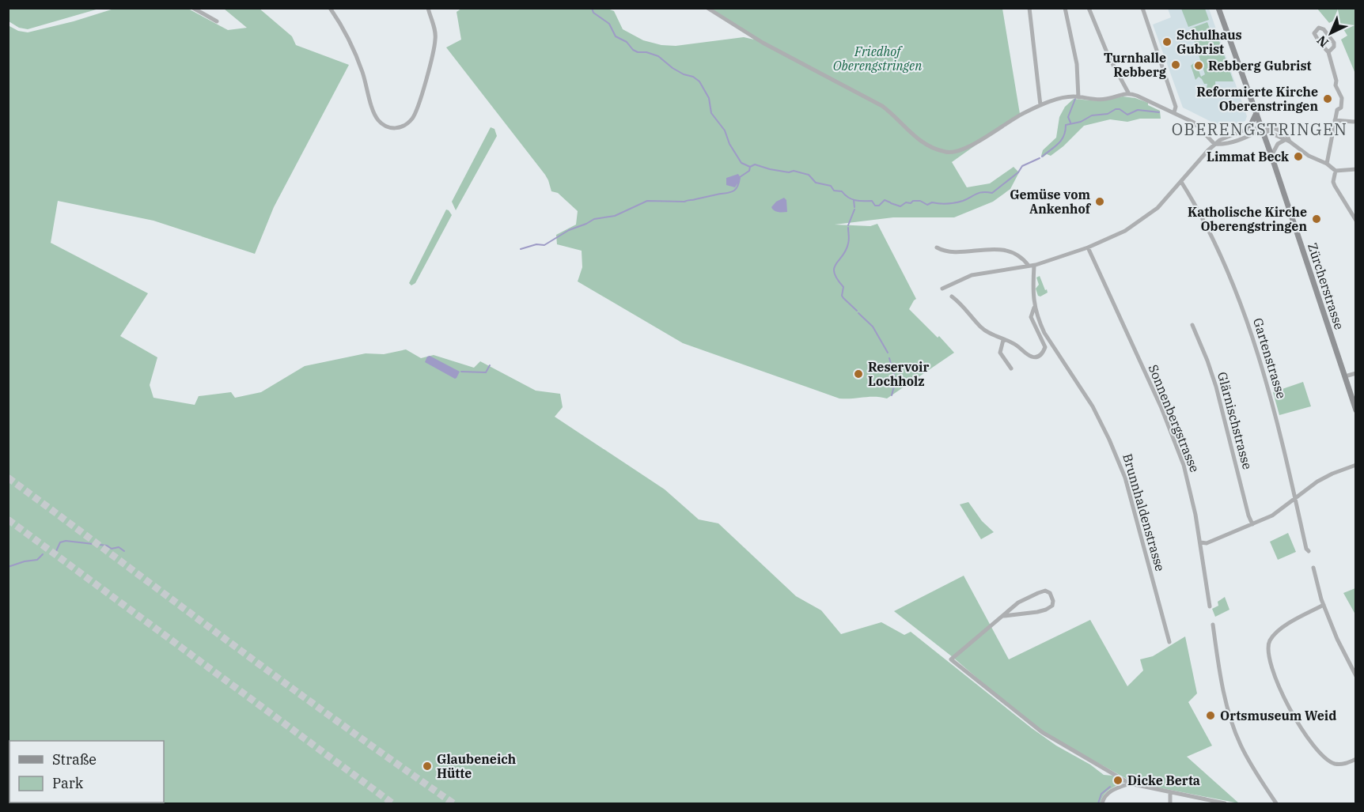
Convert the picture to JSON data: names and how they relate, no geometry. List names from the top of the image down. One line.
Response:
{"streets":{"main road":["Zürcherstrasse"],"street":["Gartenstrasse","Sonnenbergstrasse","Glärnischstrasse","Brunnhaldenstrasse"]},"districts":["OBERENGSTRINGEN"],"parks":["Friedhof Oberengstringen"],"places":["Schulhaus Gubrist","Turnhalle Rebberg","Rebberg Gubrist","Reformierte Kirche Oberenstringen","Limmat Beck","Gemüse vom Ankenhof","Katholische Kirche Oberengstringen","Reservoir Lochholz","Ortsmuseum Weid","Glaubeneich Hütte","Dicke Berta"],"legend":["Straße","Park"],"north":"bottom left"}
